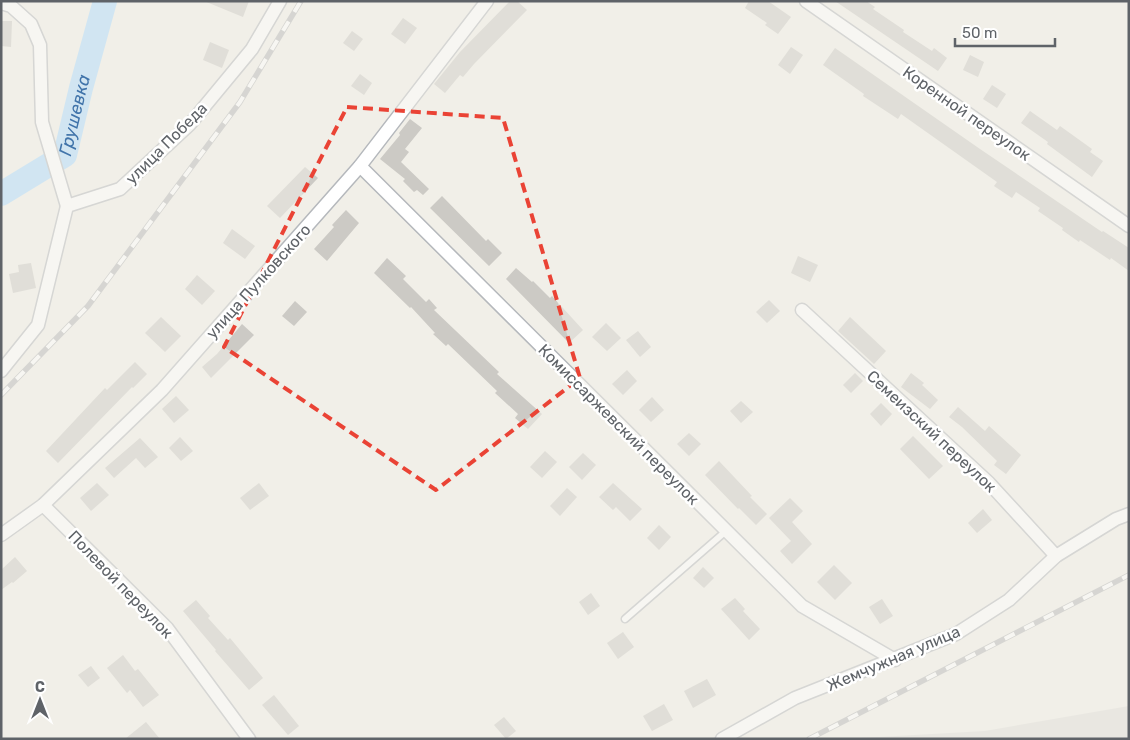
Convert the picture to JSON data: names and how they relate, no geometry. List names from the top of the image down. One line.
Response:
{"streets":{"street":["Коренной переулок","улица Победа","улица Пулковского","Комиссаржевский переулок","Семеизский переулок","Полевой переулок","Жемчужная улица"]},"crossings":[["улица Пулковского","Комиссаржевский переулок"],["улица Пулковского","Полевой переулок"],["Комиссаржевский переулок","Жемчужная улица"],["Семеизский переулок","Жемчужная улица"]],"water":["Грушевка"],"scale_bar":"50 m","north":"top"}
